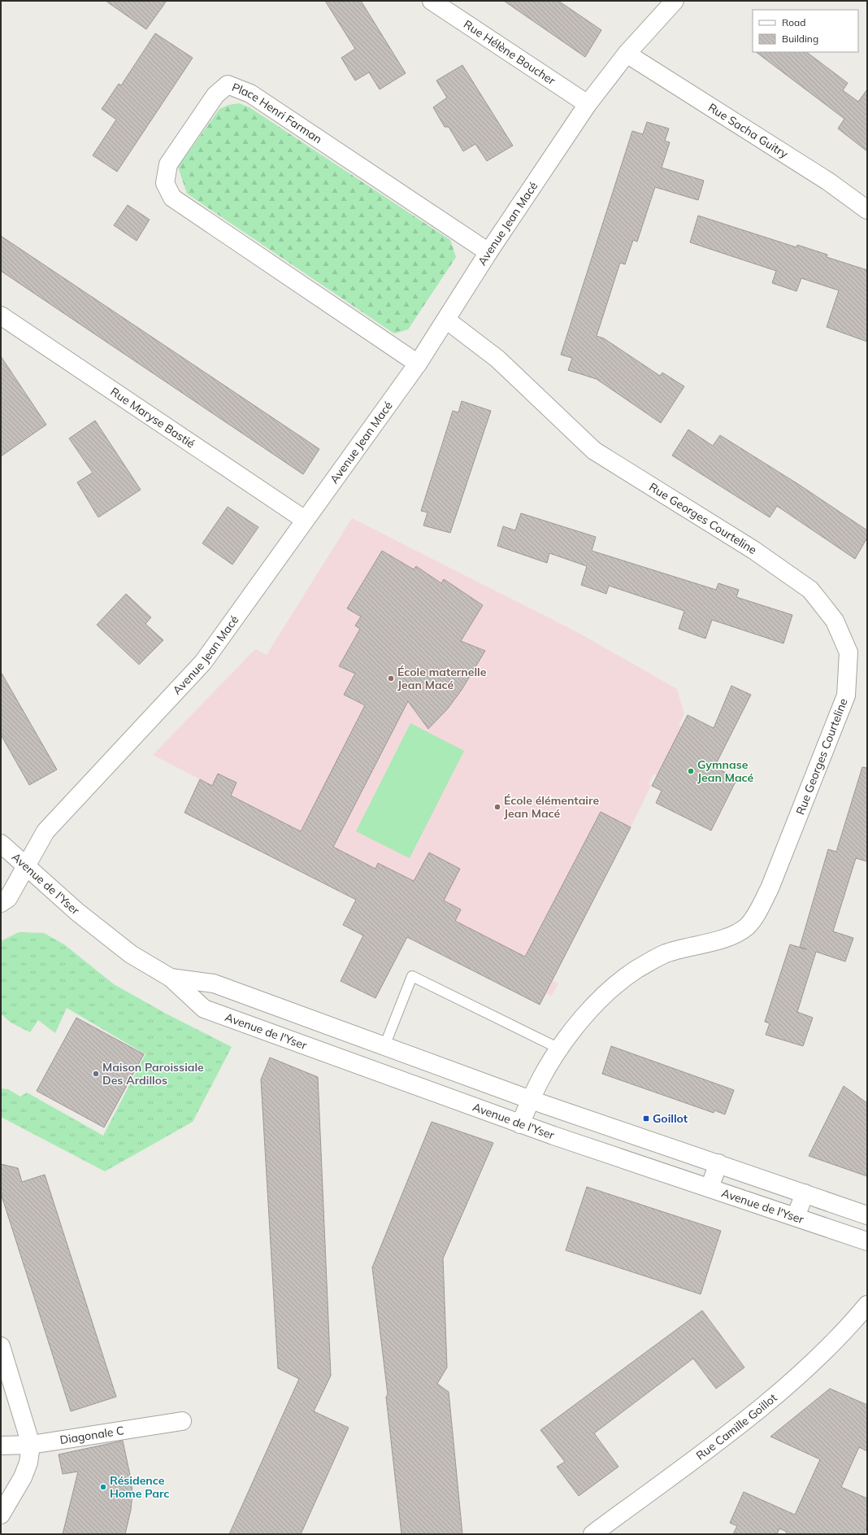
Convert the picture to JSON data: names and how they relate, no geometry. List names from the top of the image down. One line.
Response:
{"streets":{"street":["Rue Hélène Boucher","Place Henri Farman","Rue Sacha Guitry","Avenue Jean Macé","Rue Maryse Bastié","Rue Georges Courteline","Avenue de l'Yser","Rue Camille Goillot","Diagonale C"]},"crossings":[["Rue Hélène Boucher","Avenue Jean Macé"],["Place Henri Farman","Avenue Jean Macé"],["Rue Sacha Guitry","Avenue Jean Macé"],["Avenue Jean Macé","Rue Maryse Bastié"],["Avenue Jean Macé","Rue Georges Courteline"],["Avenue Jean Macé","Avenue de l'Yser"],["Rue Georges Courteline","Avenue de l'Yser"]],"places":{"other":["École maternelle Jean Macé","Gymnase Jean Macé","École élémentaire Jean Macé","Maison Paroissiale Des Ardillos","Résidence Home Parc"],"transit":["Goillot"]},"legend":["Road","Building"]}
